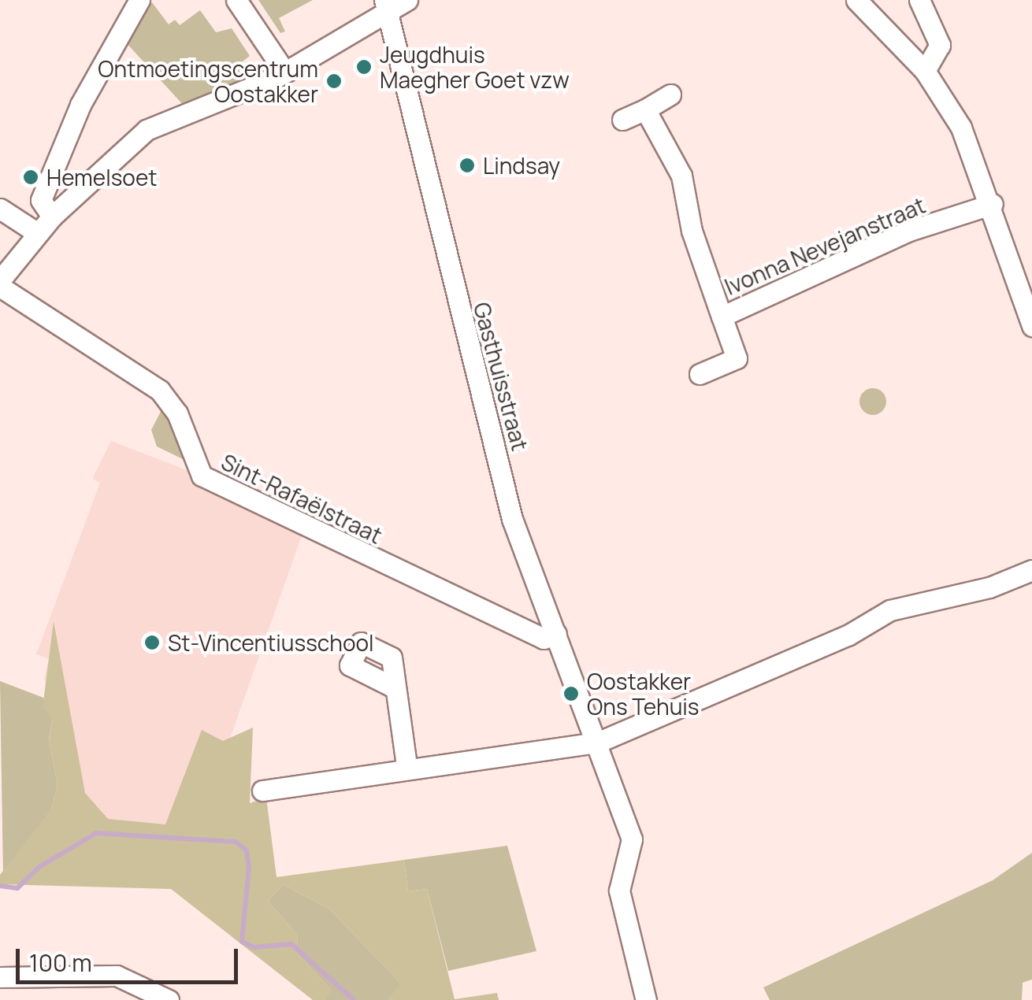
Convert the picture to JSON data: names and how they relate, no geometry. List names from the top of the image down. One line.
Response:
{"streets":{"street":["Ivonna Nevejanstraat","Gasthuisstraat","Sint-Rafaëlstraat"]},"crossings":[["Gasthuisstraat","Sint-Rafaëlstraat"]],"places":["Jeugdhuis Maegher Goet vzw","Ontmoetingscentrum Oostakker","Lindsay","Hemelsoet","St-Vincentiusschool","Oostakker Ons Tehuis"],"scale_bar":"100 m"}
